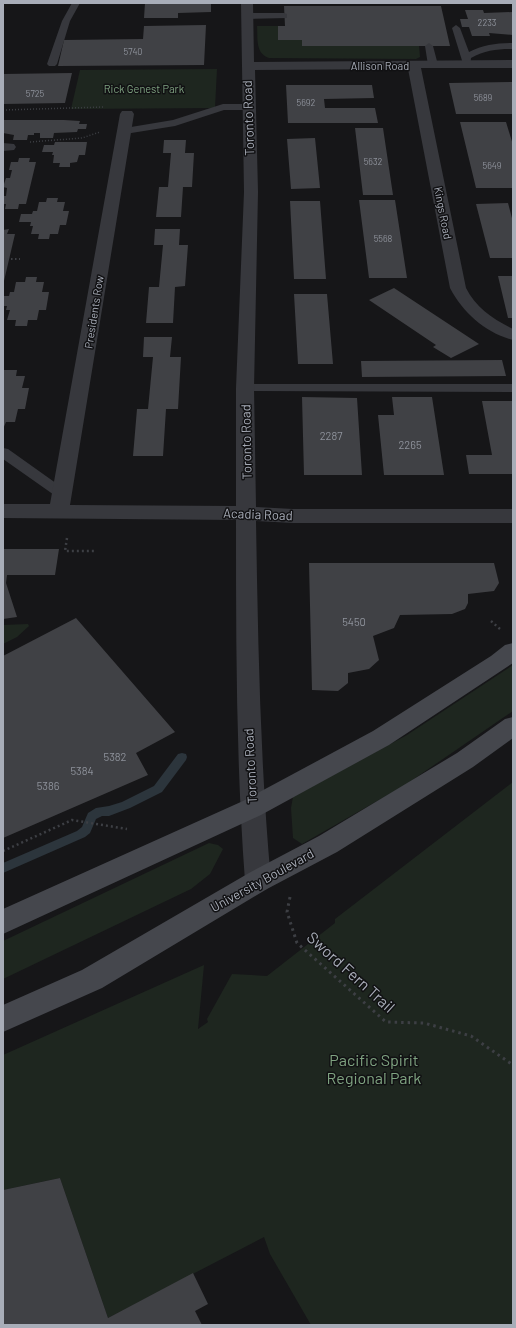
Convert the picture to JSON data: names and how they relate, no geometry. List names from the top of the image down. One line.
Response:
{"streets":{"main road":["University Boulevard"],"street":["Allison Road","Toronto Road","Kings Road","Presidents Row","Acadia Road"],"path":["Sword Fern Trail"]},"crossings":[["Allison Road","Toronto Road"],["Allison Road","Kings Road"],["Toronto Road","Acadia Road"],["Toronto Road","University Boulevard"],["Presidents Row","Acadia Road"]],"parks":["Rick Genest Park","Pacific Spirit Regional Park"],"house_numbers":["2233","5740","5725","5689","5692","5632","5649","5568","2287","2265","5450","5382","5384","5386"]}
